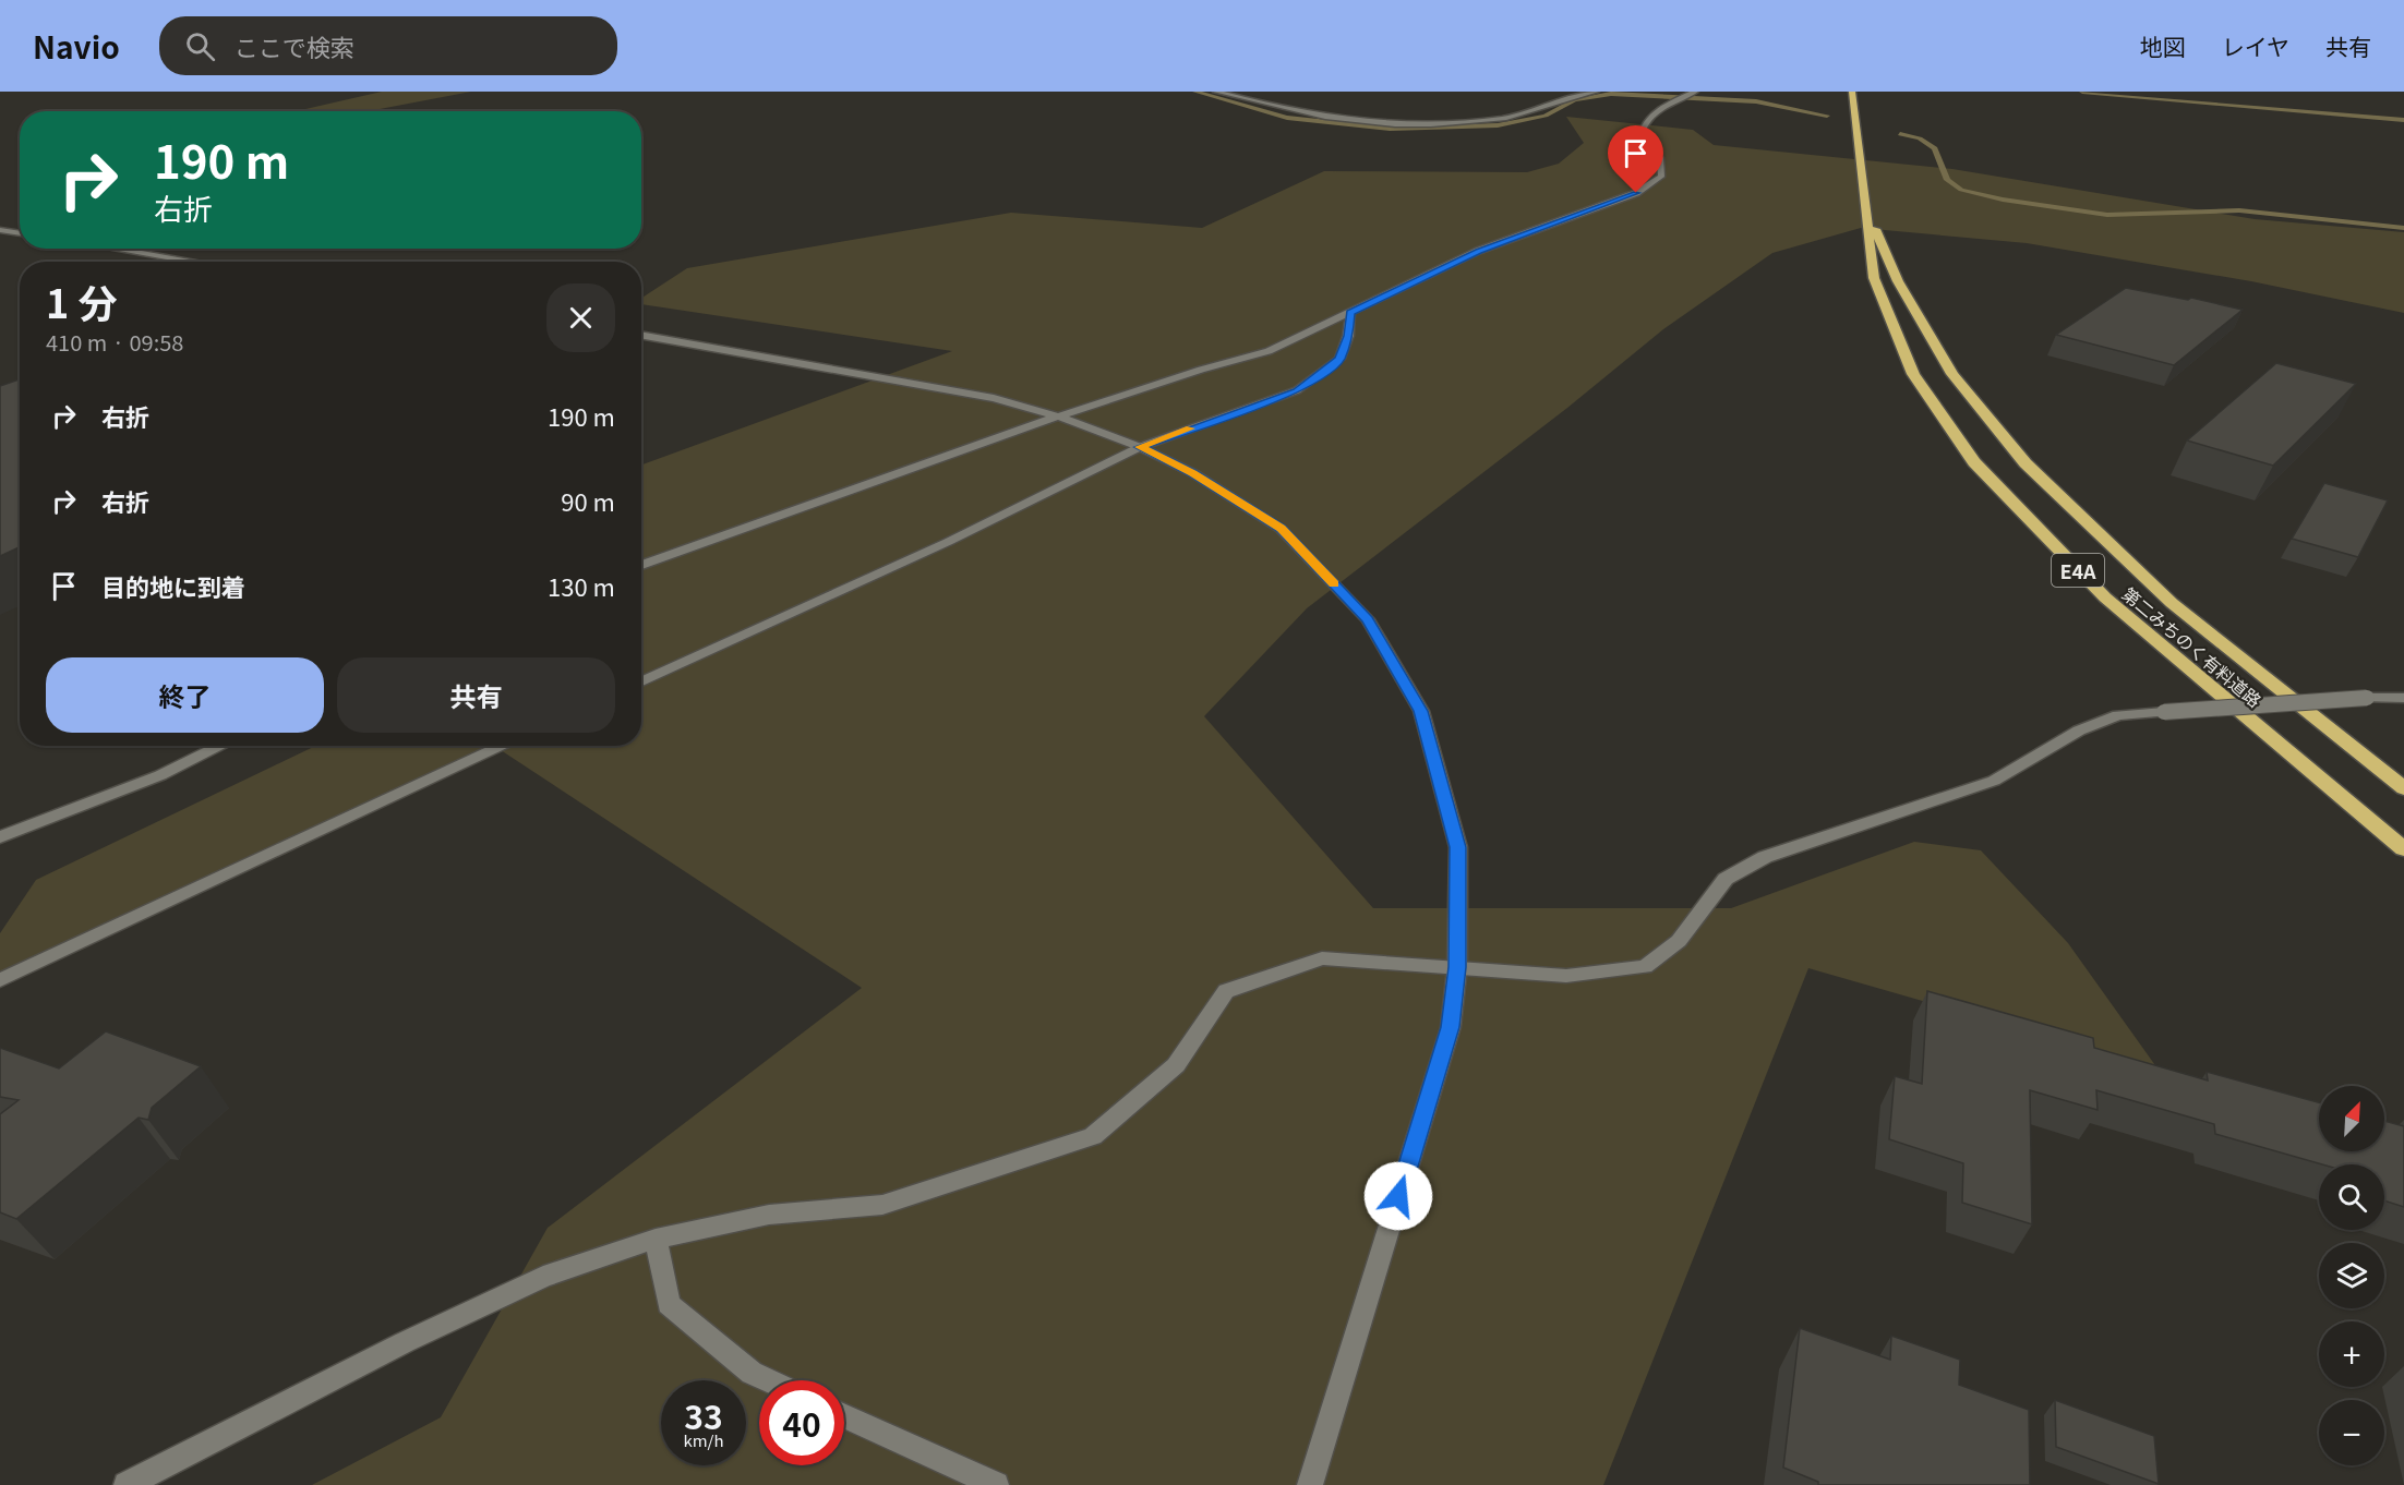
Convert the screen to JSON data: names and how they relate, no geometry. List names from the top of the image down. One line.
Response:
{"streets":{"highway":["E4A","第二みちのく有料道路"]},"north":"top right","page":{"header":"Navio","search":"ここで検索","nav":["地図","レイヤ","共有"],"turn":["190 m","右折"],"heading":["1 分","410 m · 09:58"],"list":[{"name":"右折","value":"190 m"},{"name":"右折","value":"90 m"},{"name":"目的地に到着","value":"130 m"}],"buttons":["終了","共有"],"map_buttons":["+","−"],"speed":"33 km/h","limit":"40"}}
